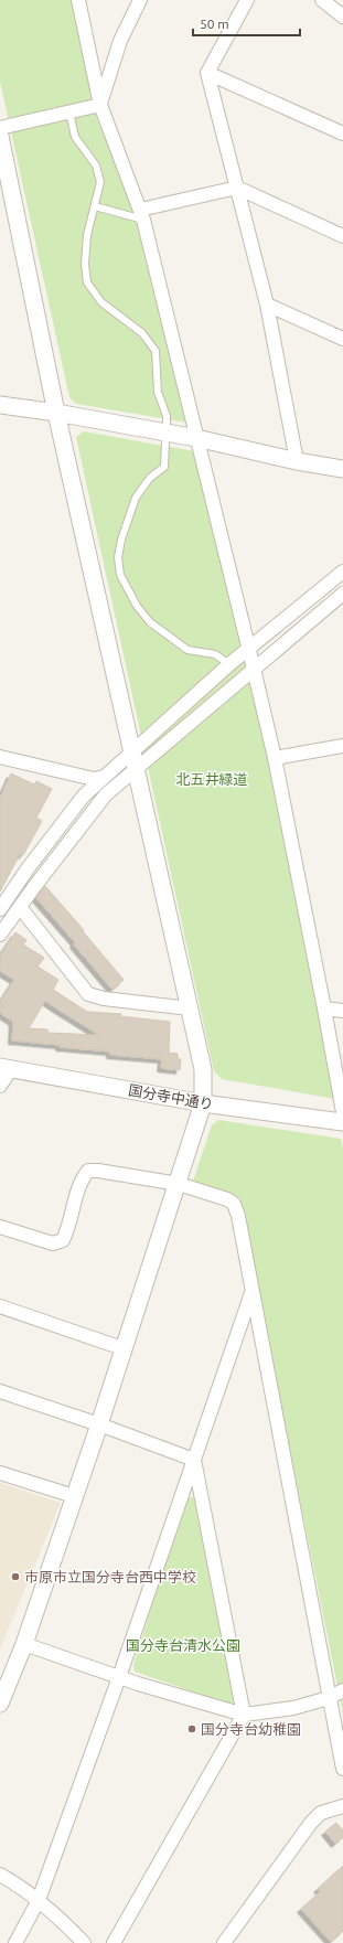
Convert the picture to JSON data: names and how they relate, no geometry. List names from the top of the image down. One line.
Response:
{"streets":{"street":["国分寺中通り"]},"parks":["北五井緑道","国分寺台清水公園"],"places":["市原市立国分寺台西中学校","国分寺台幼稚園"],"scale_bar":"50 m"}
